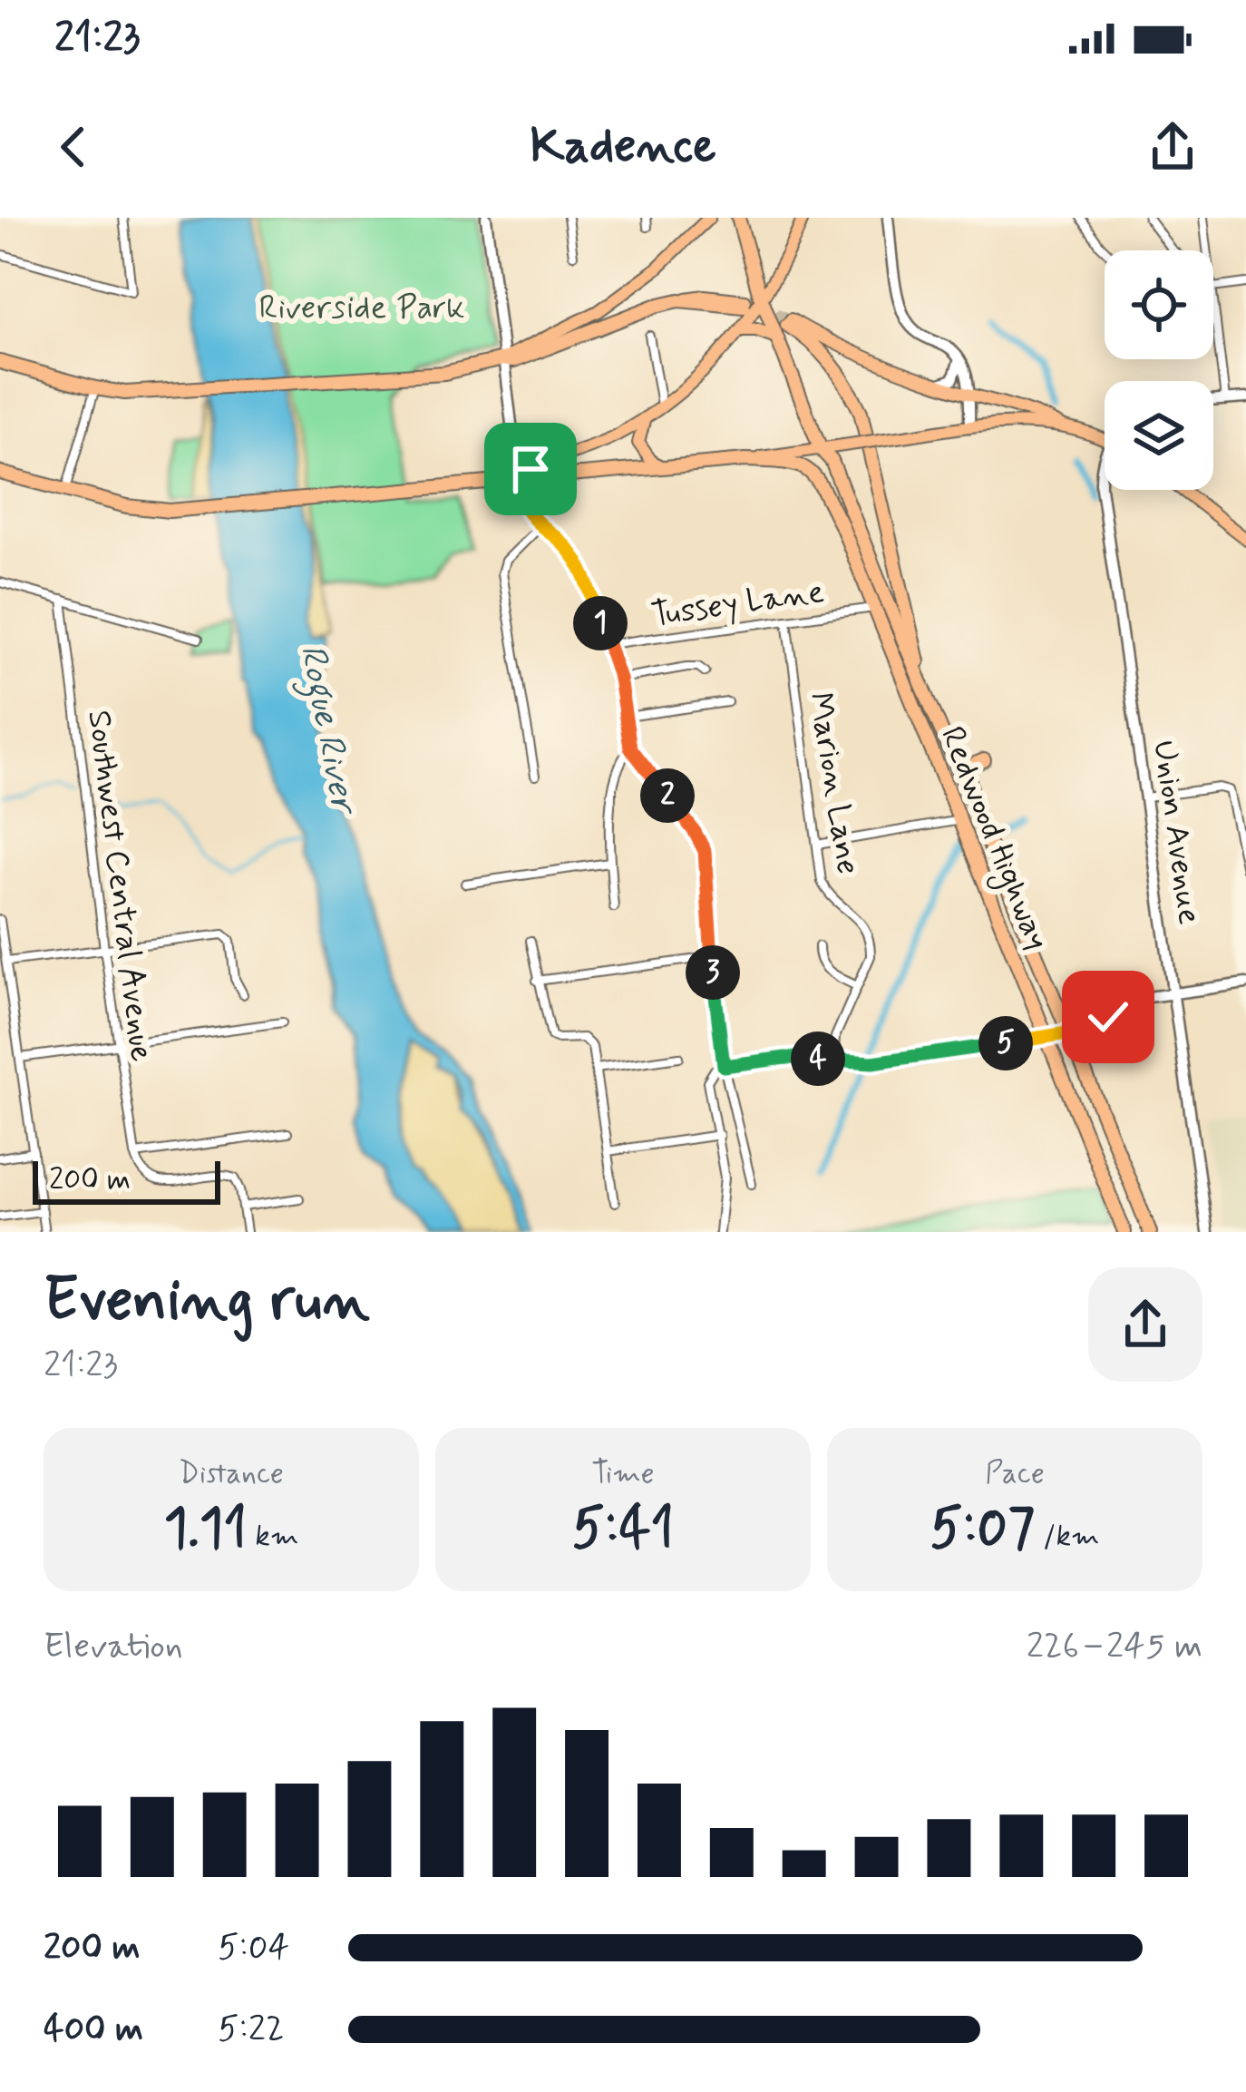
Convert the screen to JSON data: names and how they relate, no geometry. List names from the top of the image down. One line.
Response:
{"streets":{"highway":["Redwood Highway"],"street":["Tussey Lane","Marion Lane","Union Avenue","Southwest Central Avenue"]},"crossings":[["Tussey Lane","Marion Lane"],["Tussey Lane","Redwood Highway"]],"water":["Rogue River"],"parks":["Riverside Park"],"scale_bar":"200 m","page":{"status":"21:23","header":"Kadence","pins":["1","2","3","5","4"],"scale":"200 m","heading":["Evening run","21:23"],"stats":[["Distance","1.11 km"],["Time","5:41"],["Pace","5:07 /km"]],"chart":["Elevation","226–245 m"],"list":[{"name":"200 m","note":"5:04"},{"name":"400 m","note":"5:22"}]}}
